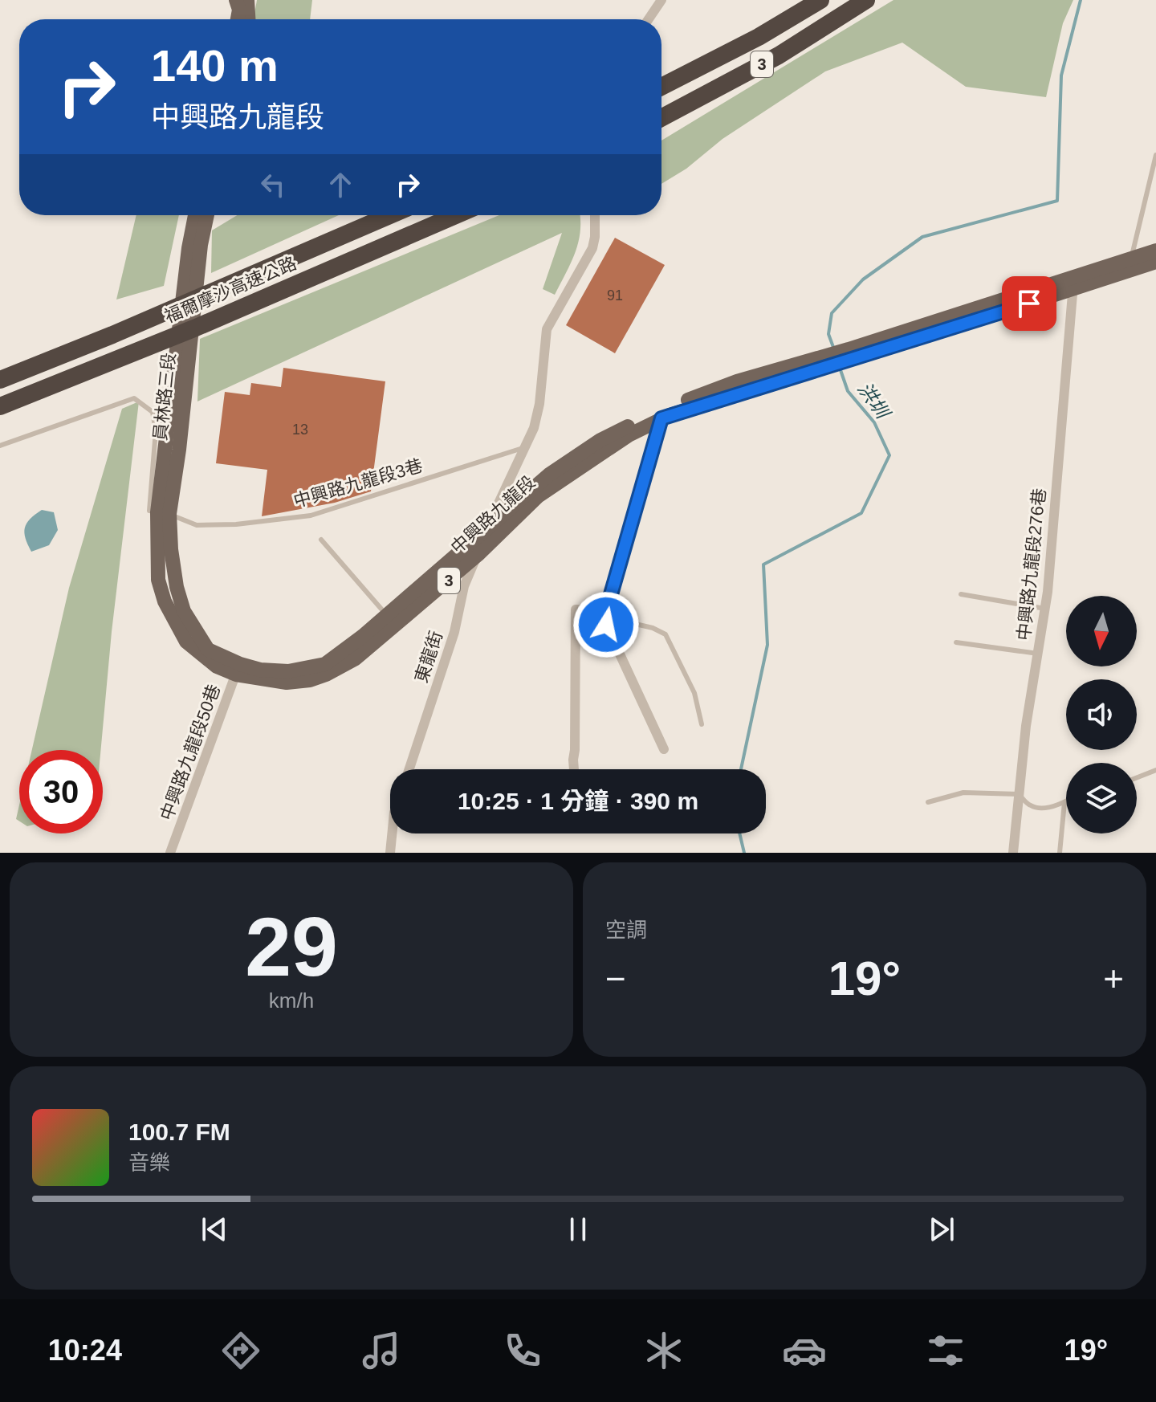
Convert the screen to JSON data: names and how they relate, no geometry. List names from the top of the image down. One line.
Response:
{"streets":{"highway":["3","福爾摩沙高速公路"],"main road":["員林路三段","中興路九龍段"],"street":["中興路九龍段276巷","東龍街","中興路九龍段50巷"],"lane":["中興路九龍段3巷"]},"crossings":[["3","中興路九龍段"],["3","中興路九龍段276巷"],["員林路三段","中興路九龍段3巷"],["員林路三段","中興路九龍段"],["中興路九龍段3巷","中興路九龍段"],["中興路九龍段3巷","東龍街"],["中興路九龍段","中興路九龍段276巷"],["中興路九龍段","東龍街"],["中興路九龍段","中興路九龍段50巷"]],"water":["洪圳"],"house_numbers":["91","13"],"north":"bottom","page":{"turn":["140 m","中興路九龍段"],"limit":"30","trip":"10:25 · 1 分鐘 · 390 m","tile":[["29","km/h"],"空調"],"heat":["−","19°","+"],"song":["100.7 FM","音樂"],"tabs":["10:24","19°"]}}
